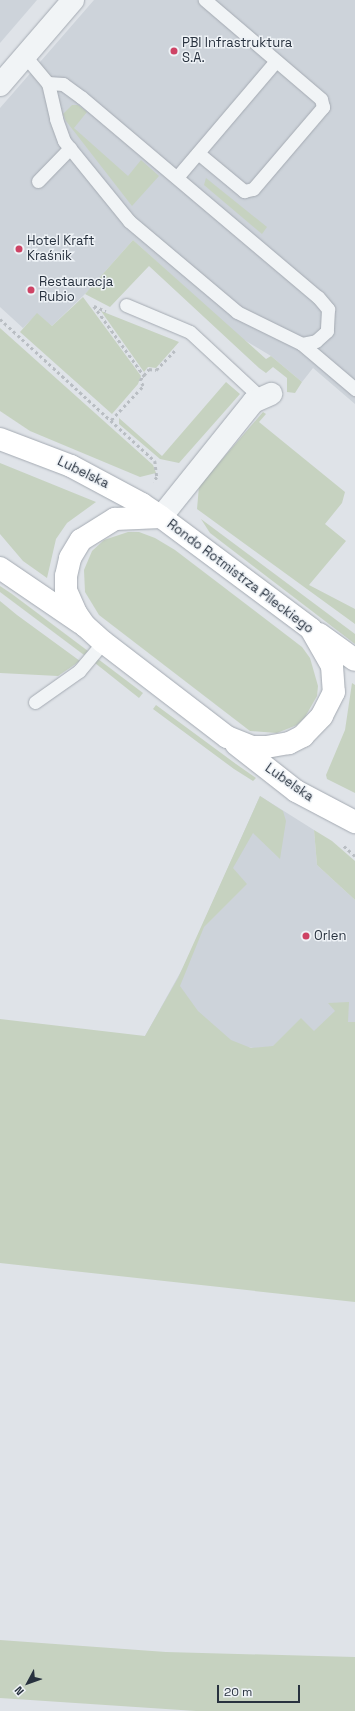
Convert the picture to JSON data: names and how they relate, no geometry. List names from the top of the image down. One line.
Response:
{"streets":{"main road":["Lubelska","Rondo Rotmistrza Pileckiego"]},"crossings":[["Lubelska","Rondo Rotmistrza Pileckiego"]],"places":["PBI Infrastruktura S.A.","Hotel Kraft Kraśnik","Restauracja Rubio","Orlen"],"scale_bar":"20 m","north":"bottom left"}
